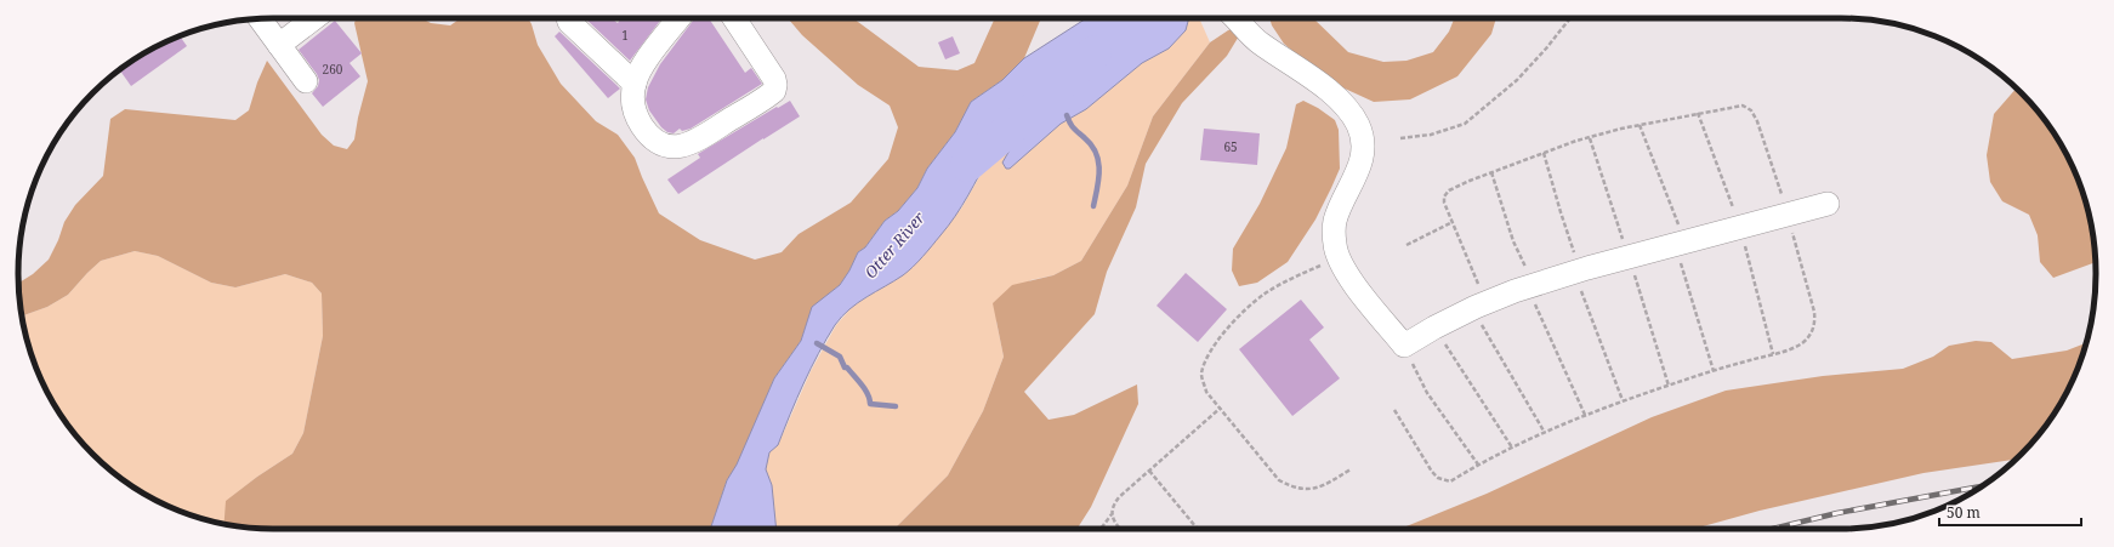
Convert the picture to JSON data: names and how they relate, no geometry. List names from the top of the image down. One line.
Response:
{"water":["Otter River"],"house_numbers":["1","260","65"],"scale_bar":"50 m"}
